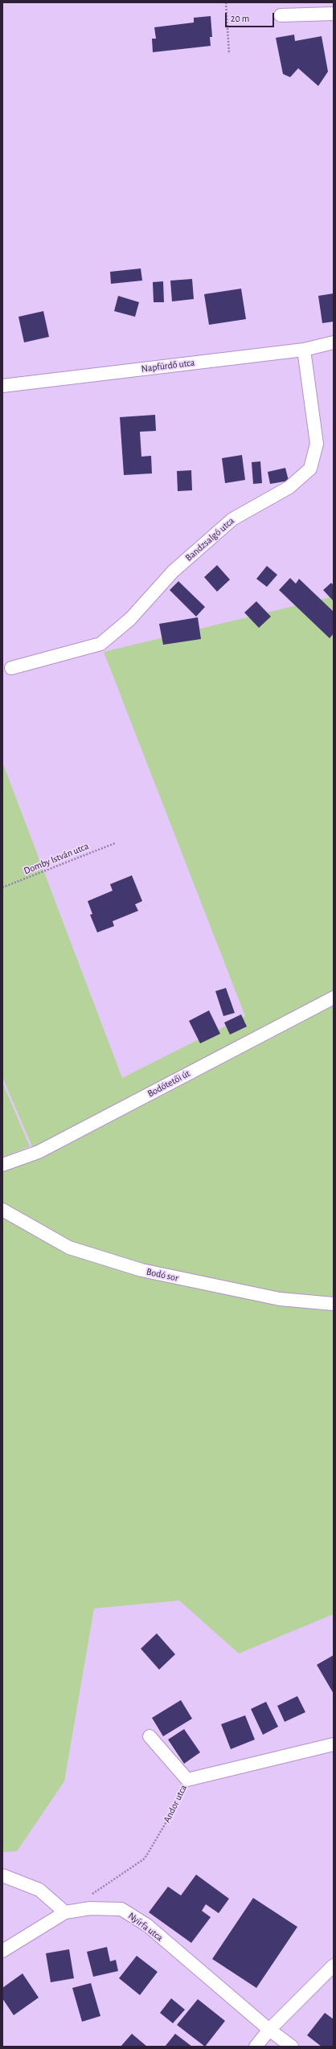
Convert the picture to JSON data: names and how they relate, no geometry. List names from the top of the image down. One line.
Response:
{"streets":{"street":["Napfürdő utca","Bandzsalgó utca","Bodótetői út","Bodó sor","Andor utca","Nyírfa utca"],"path":["Domby István utca"]},"crossings":[["Napfürdő utca","Bandzsalgó utca"]],"scale_bar":"20 m"}
